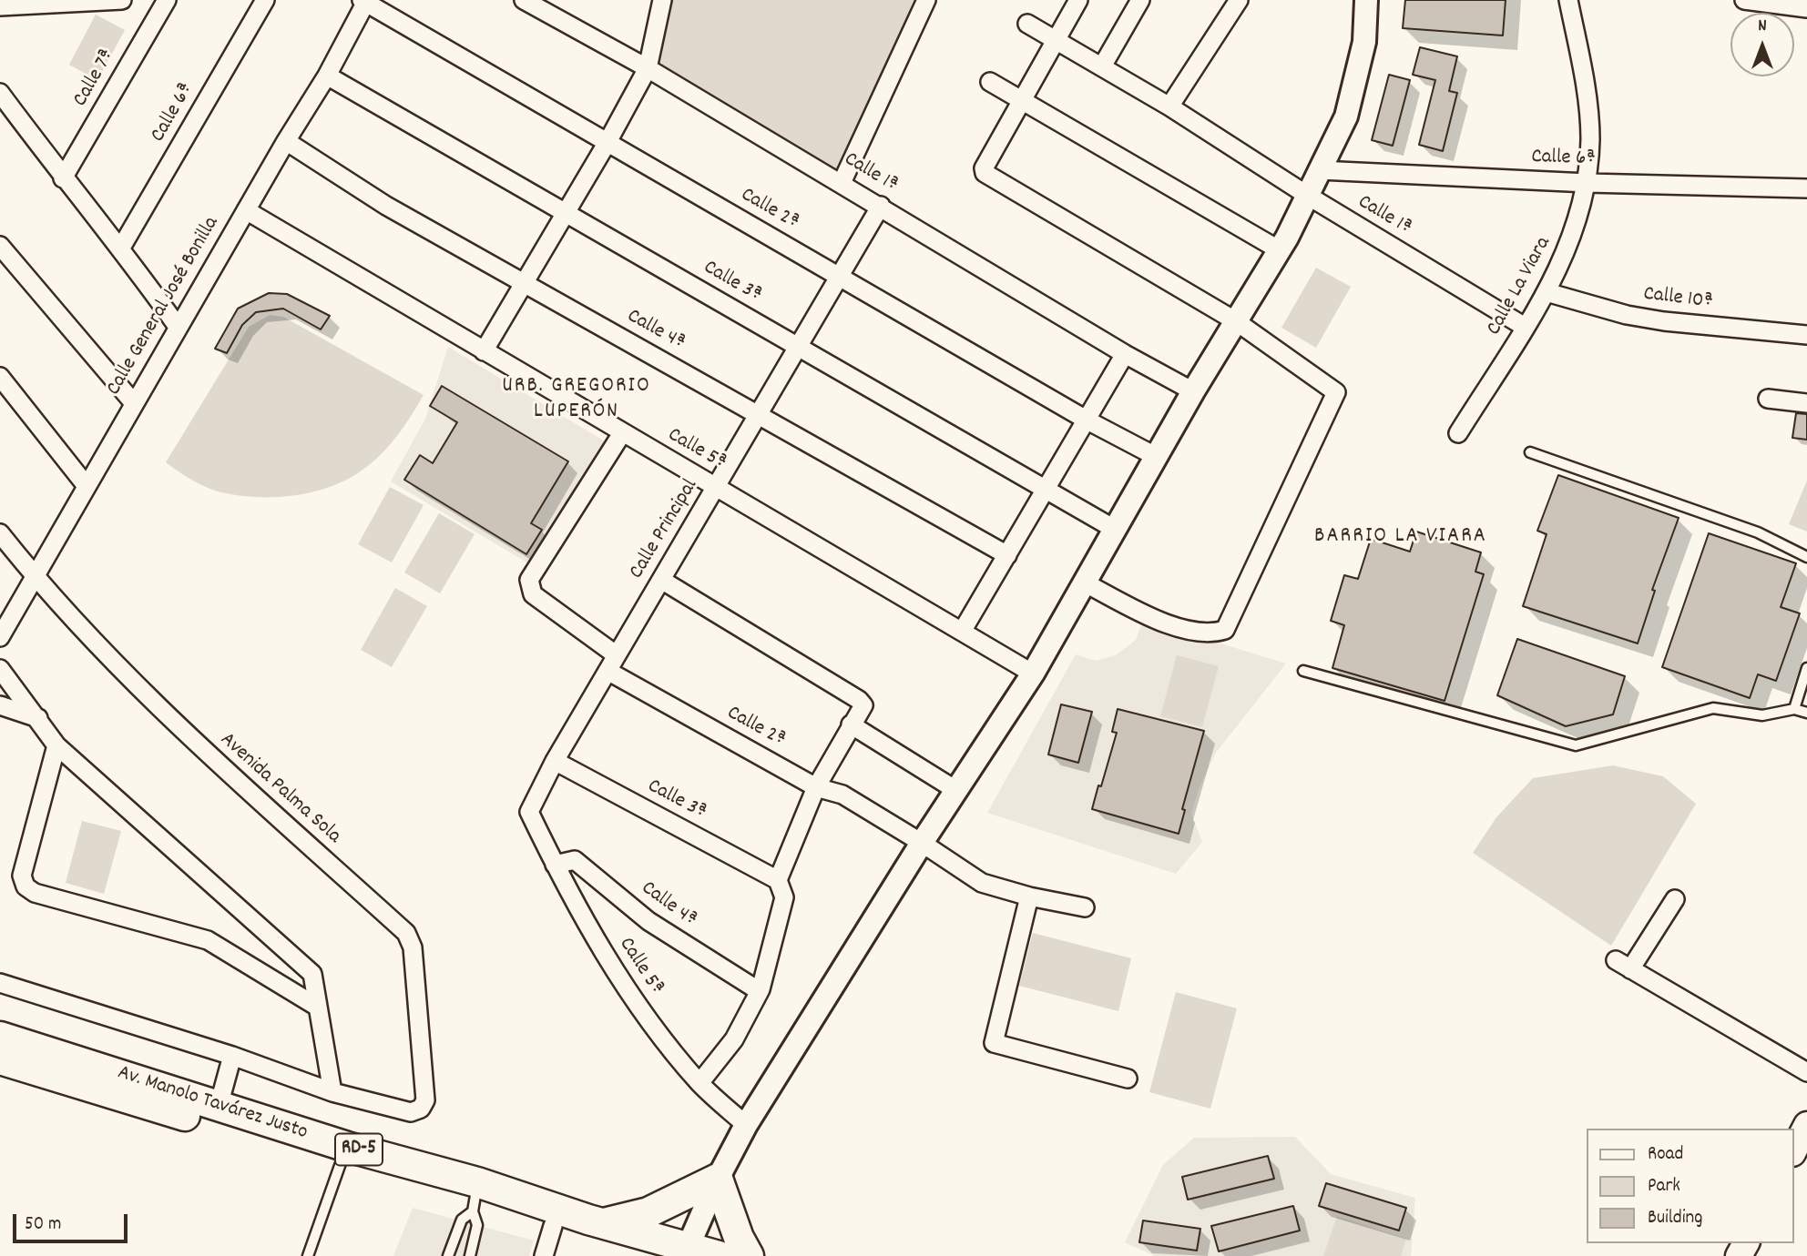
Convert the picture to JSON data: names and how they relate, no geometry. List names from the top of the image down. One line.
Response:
{"streets":{"main road":["Av. Manolo Tavárez Justo","RD-5"],"street":["Calle 7ª","Calle 6ª","Calle 1ª","Calle 2ª","Calle 3ª","Calle La Viara","Calle 10ª","Calle General José Bonilla","Calle 4ª","Calle 5ª","Calle Principal","Avenida Palma Sola"]},"crossings":[["Calle 6ª","Calle La Viara"],["Calle 1ª","Calle La Viara"],["Calle 1ª","Calle Principal"],["Calle 2ª","Calle General José Bonilla"],["Calle 2ª","Calle 5ª"],["Calle 2ª","Calle Principal"],["Calle 3ª","Calle General José Bonilla"],["Calle 3ª","Calle Principal"],["Calle La Viara","Calle 10ª"],["Calle General José Bonilla","Calle 4ª"],["Calle General José Bonilla","Calle 5ª"],["Calle General José Bonilla","Avenida Palma Sola"],["Calle 4ª","Calle 5ª"],["Calle 4ª","Calle Principal"],["Calle 5ª","Calle Principal"]],"districts":["URB. GREGORIO LUPERÓN","BARRIO LA VIARA"],"legend":["Road","Park","Building"],"scale_bar":"50 m","north":"top"}
